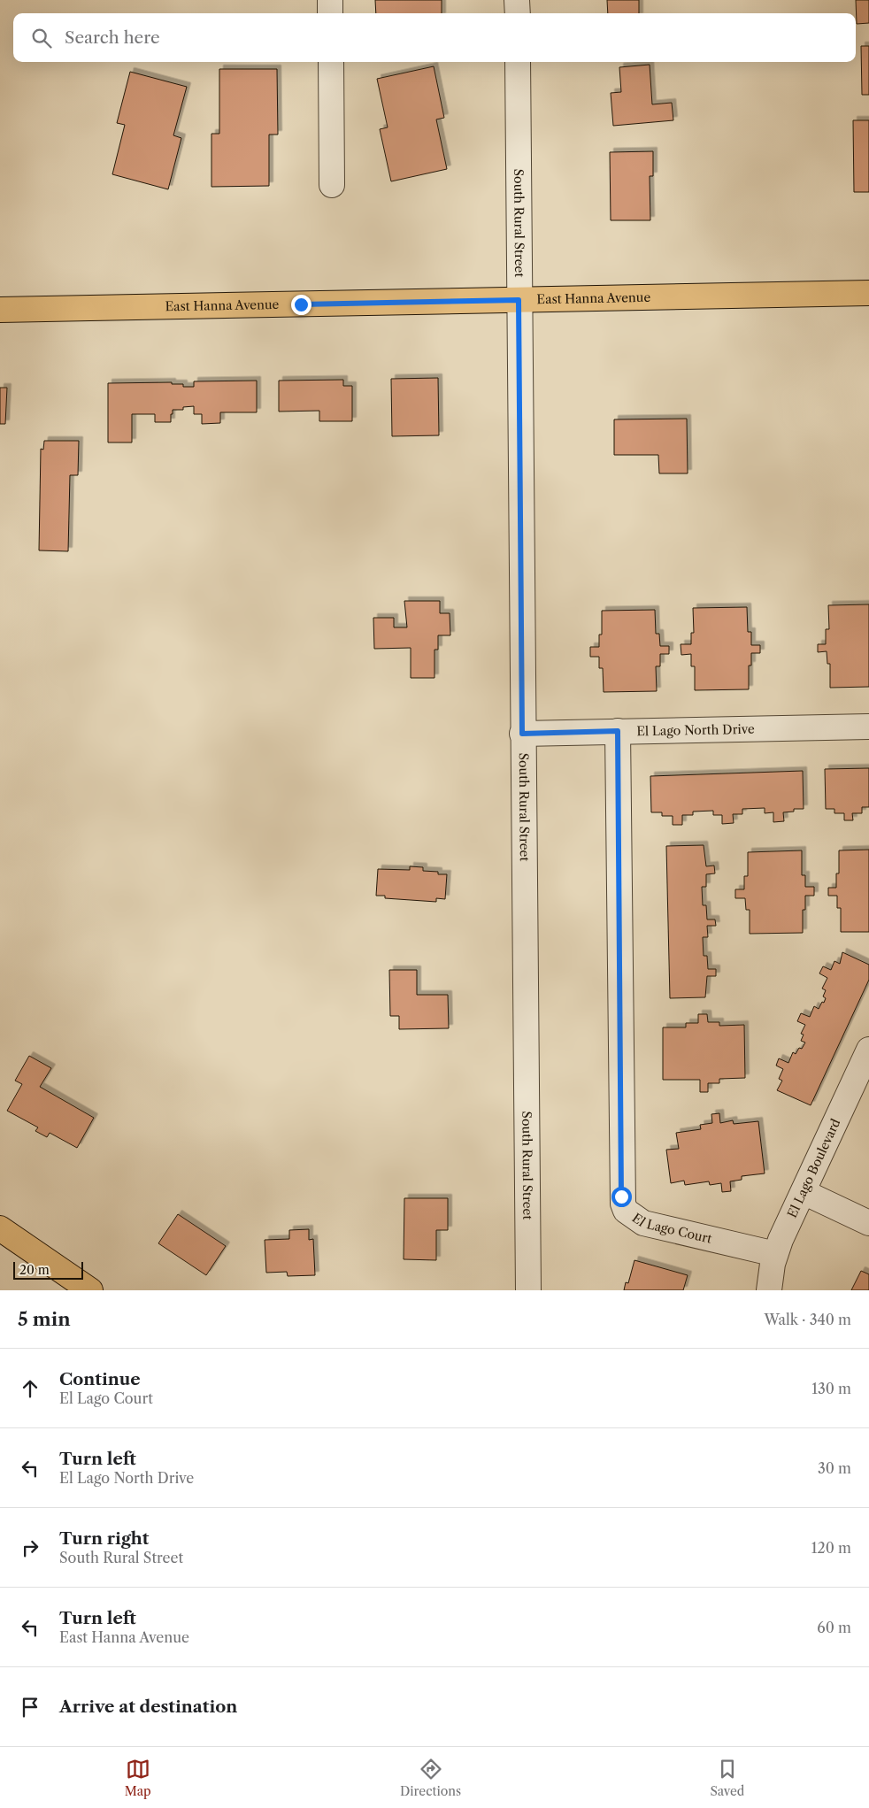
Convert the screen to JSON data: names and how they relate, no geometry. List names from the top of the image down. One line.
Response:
{"streets":{"main road":["East Hanna Avenue"],"street":["South Rural Street","El Lago North Drive","El Lago Boulevard","El Lago Court"]},"crossings":[["South Rural Street","East Hanna Avenue"],["South Rural Street","El Lago North Drive"],["El Lago North Drive","El Lago Court"],["El Lago Boulevard","El Lago Court"]],"scale_bar":"20 m","page":{"search":"Search here","scale":"20 m","heading":["5 min","Walk · 340 m"],"list":[["Continue","El Lago Court","130 m"],["Turn left","El Lago North Drive","30 m"],["Turn right","South Rural Street","120 m"],["Turn left","East Hanna Avenue","60 m"],"Arrive at destination"],"nav":["Map","Directions","Saved"]}}
